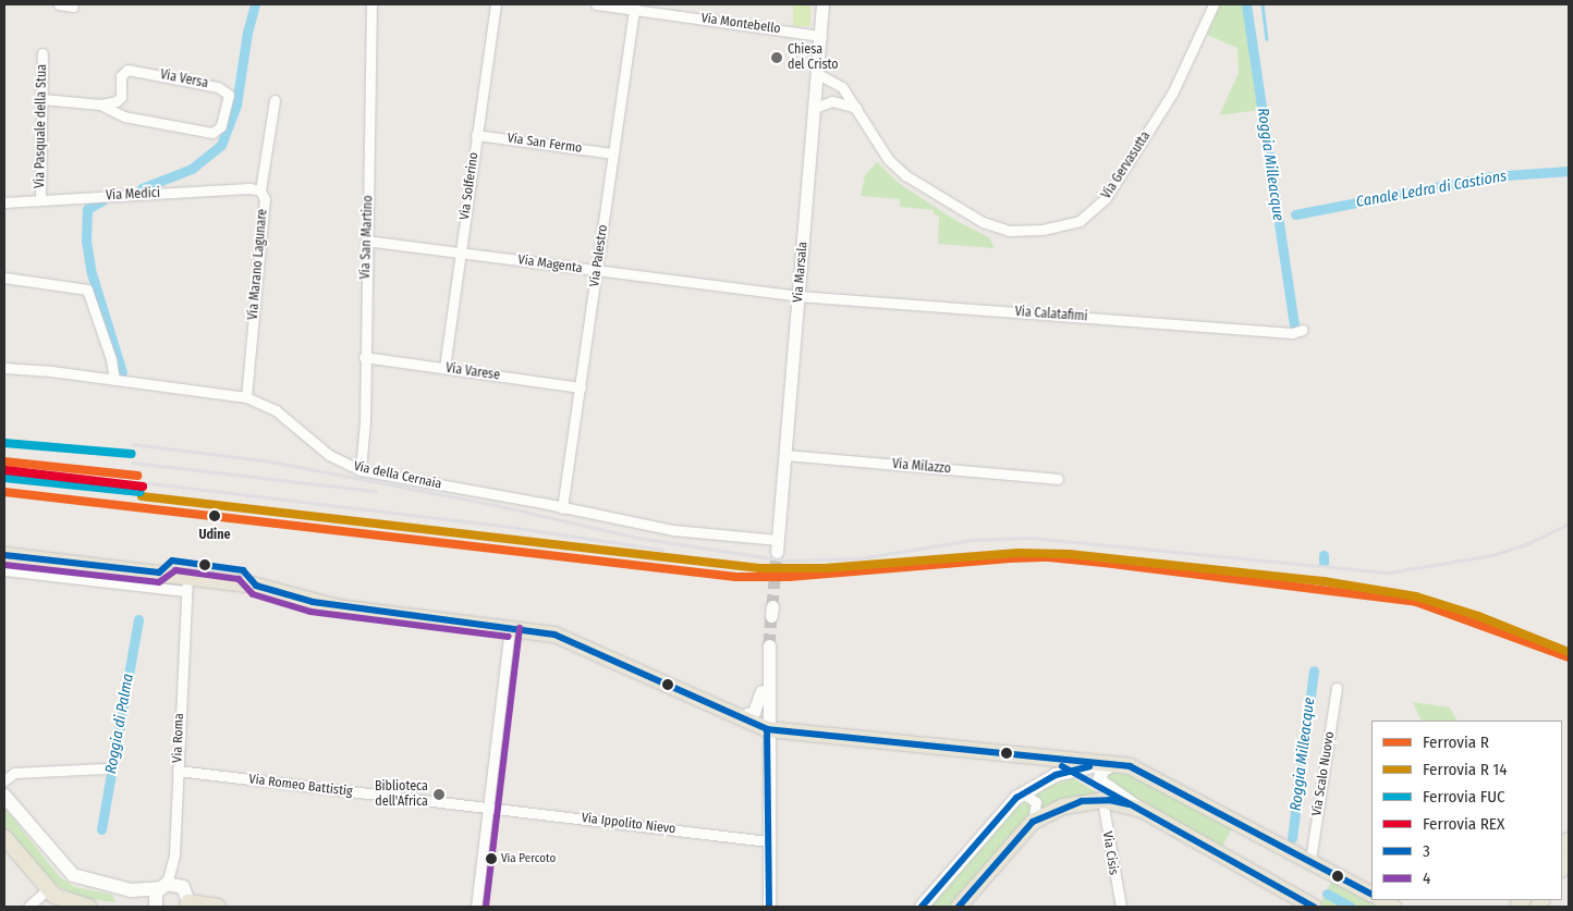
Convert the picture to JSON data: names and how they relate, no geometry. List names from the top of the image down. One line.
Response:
{"streets":{"street":["Via Montebello","Via Versa","Via Pasquale della Stua","Via San Fermo","Via Gervasutta","Via Solferino","Via Medici","Via San Martino","Via Palestro","Via Marano Lagunare","Via Magenta","Via Marsala","Via Calatafimi","Via Varese","Via Milazzo","Via della Cernaia","Via Roma","Via Scalo Nuovo","Via Romeo Battistig","Via Ippolito Nievo","Via Cisis"]},"crossings":[["Via Montebello","Via Palestro"],["Via Montebello","Via Marsala"],["Via Versa","Via Pasquale della Stua"],["Via Pasquale della Stua","Via Medici"],["Via San Fermo","Via Solferino"],["Via San Fermo","Via Palestro"],["Via Gervasutta","Via Marsala"],["Via Solferino","Via Magenta"],["Via Solferino","Via Varese"],["Via Medici","Via Marano Lagunare"],["Via San Martino","Via Magenta"],["Via San Martino","Via Varese"],["Via San Martino","Via della Cernaia"],["Via Palestro","Via Magenta"],["Via Palestro","Via Varese"],["Via Palestro","Via della Cernaia"],["Via Marano Lagunare","Via della Cernaia"],["Via Magenta","Via Marsala"],["Via Magenta","Via Calatafimi"],["Via Marsala","Via Calatafimi"],["Via Marsala","Via Milazzo"],["Via Marsala","Via della Cernaia"],["Via Roma","Via Romeo Battistig"],["Via Romeo Battistig","Via Ippolito Nievo"]],"water":["Roggia Milleacque","Canale Ledra di Castions","Roggia di Palma"],"places":["Chiesa del Cristo","Udine","Biblioteca dell'Africa","Via Percoto"],"lines":["rail line FUC","rail line R","rail line REX","transit line 3","transit line 4"],"legend":["Ferrovia R","Ferrovia R 14","Ferrovia FUC","Ferrovia REX","3","4"]}
